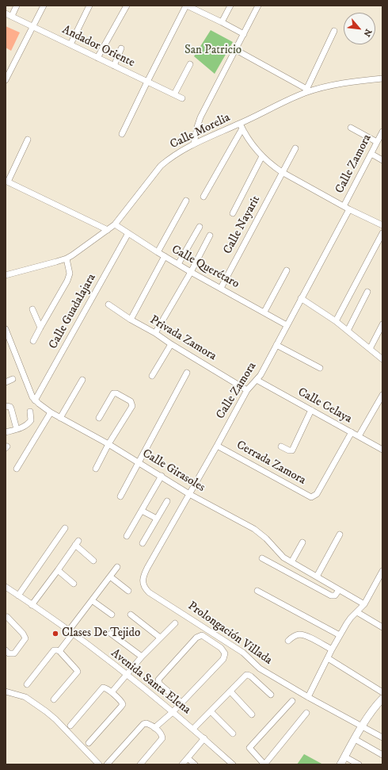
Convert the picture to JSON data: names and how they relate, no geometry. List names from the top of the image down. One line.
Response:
{"streets":{"street":["Andador Oriente","Calle Morelia","Calle Zamora","Calle Nayarit","Calle Querétaro","Calle Guadalajara","Privada Zamora","Calle Celaya","Cerrada Zamora","Calle Girasoles","Prolongación Villada","Avenida Santa Elena"]},"crossings":[["Calle Morelia","Calle Querétaro"],["Calle Zamora","Calle Querétaro"],["Calle Zamora","Privada Zamora"],["Calle Zamora","Calle Celaya"],["Calle Zamora","Cerrada Zamora"],["Calle Zamora","Calle Girasoles"],["Calle Zamora","Prolongación Villada"],["Calle Nayarit","Calle Querétaro"],["Calle Querétaro","Calle Guadalajara"],["Calle Guadalajara","Calle Girasoles"],["Calle Celaya","Cerrada Zamora"]],"parks":["San Patricio"],"places":["Clases De Tejido"],"north":"bottom right"}
